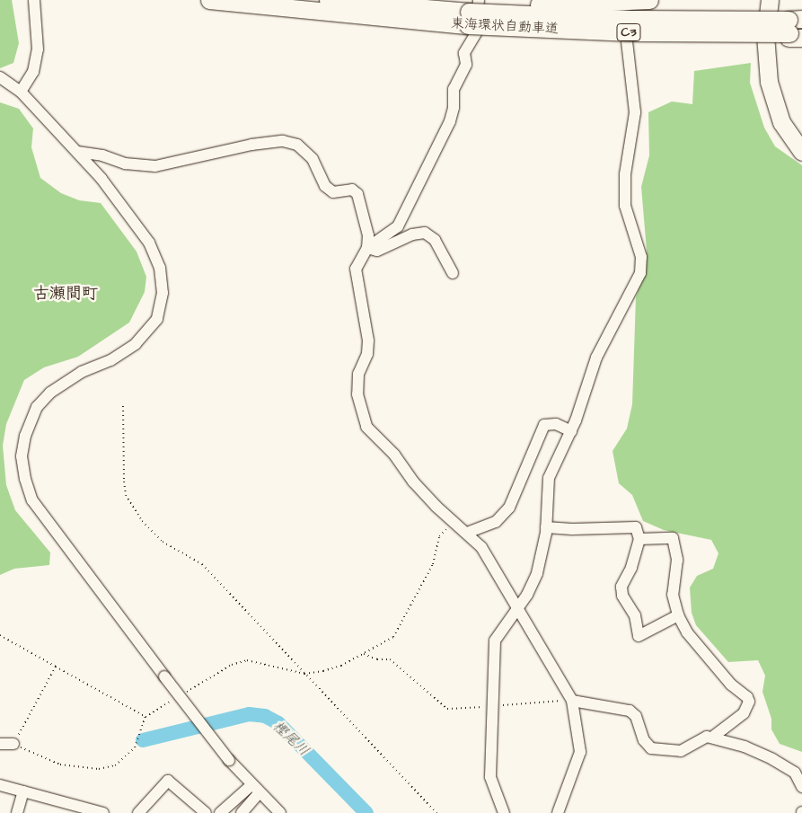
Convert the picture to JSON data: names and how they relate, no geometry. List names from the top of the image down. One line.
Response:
{"streets":{"highway":["東海環状自動車道","C3"]},"districts":["古瀬間町"],"water":["樫尾川"]}
